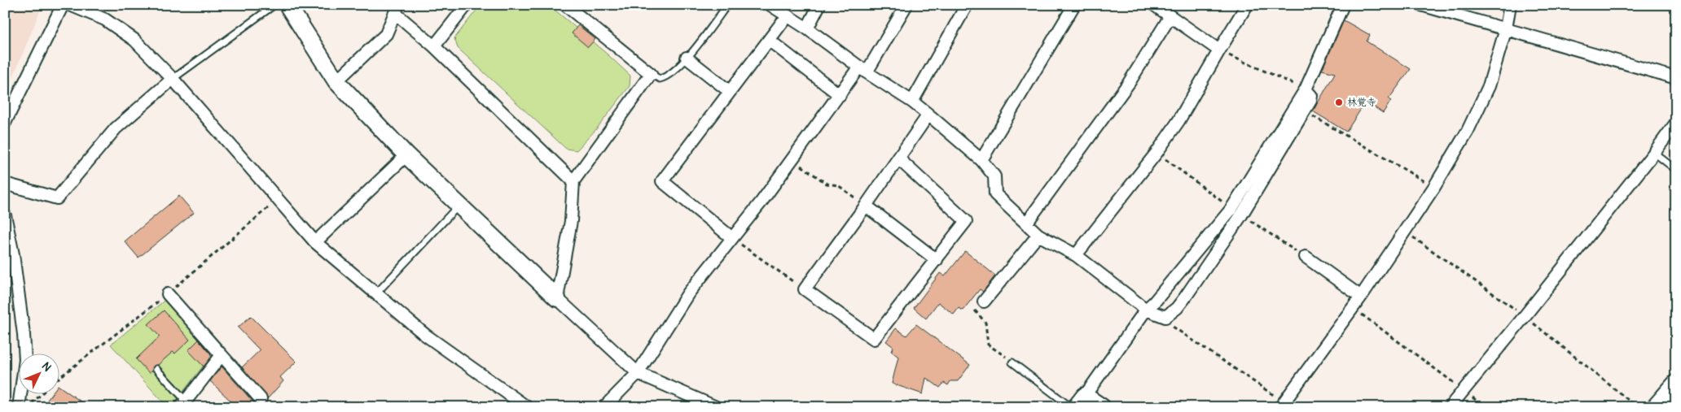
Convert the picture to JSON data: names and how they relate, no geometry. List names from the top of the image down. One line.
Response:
{"places":["林覚寺"],"north":"top right"}
